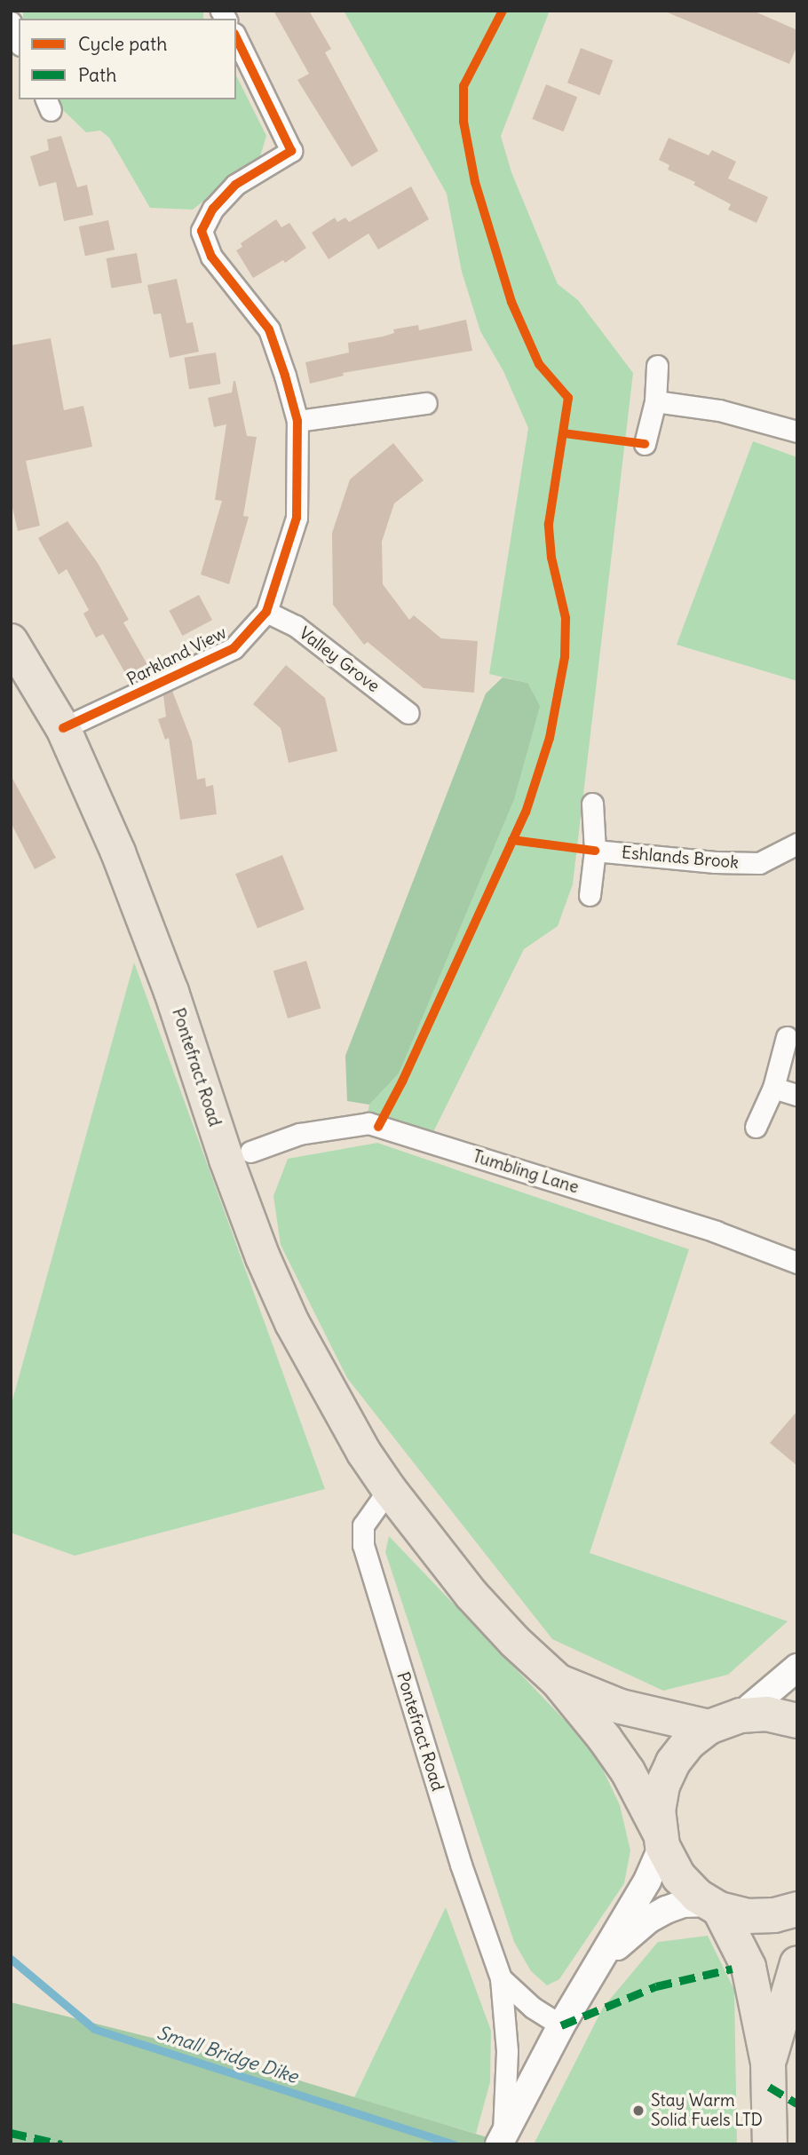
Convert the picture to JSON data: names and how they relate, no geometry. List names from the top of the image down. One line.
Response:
{"streets":{"highway":["Pontefract Road"],"street":["Parkland View","Valley Grove","Eshlands Brook","Tumbling Lane"]},"crossings":[["Parkland View","Valley Grove"],["Parkland View","Pontefract Road"]],"water":["Small Bridge Dike"],"places":["Stay Warm Solid Fuels LTD"],"legend":["Cycle path","Path"]}
